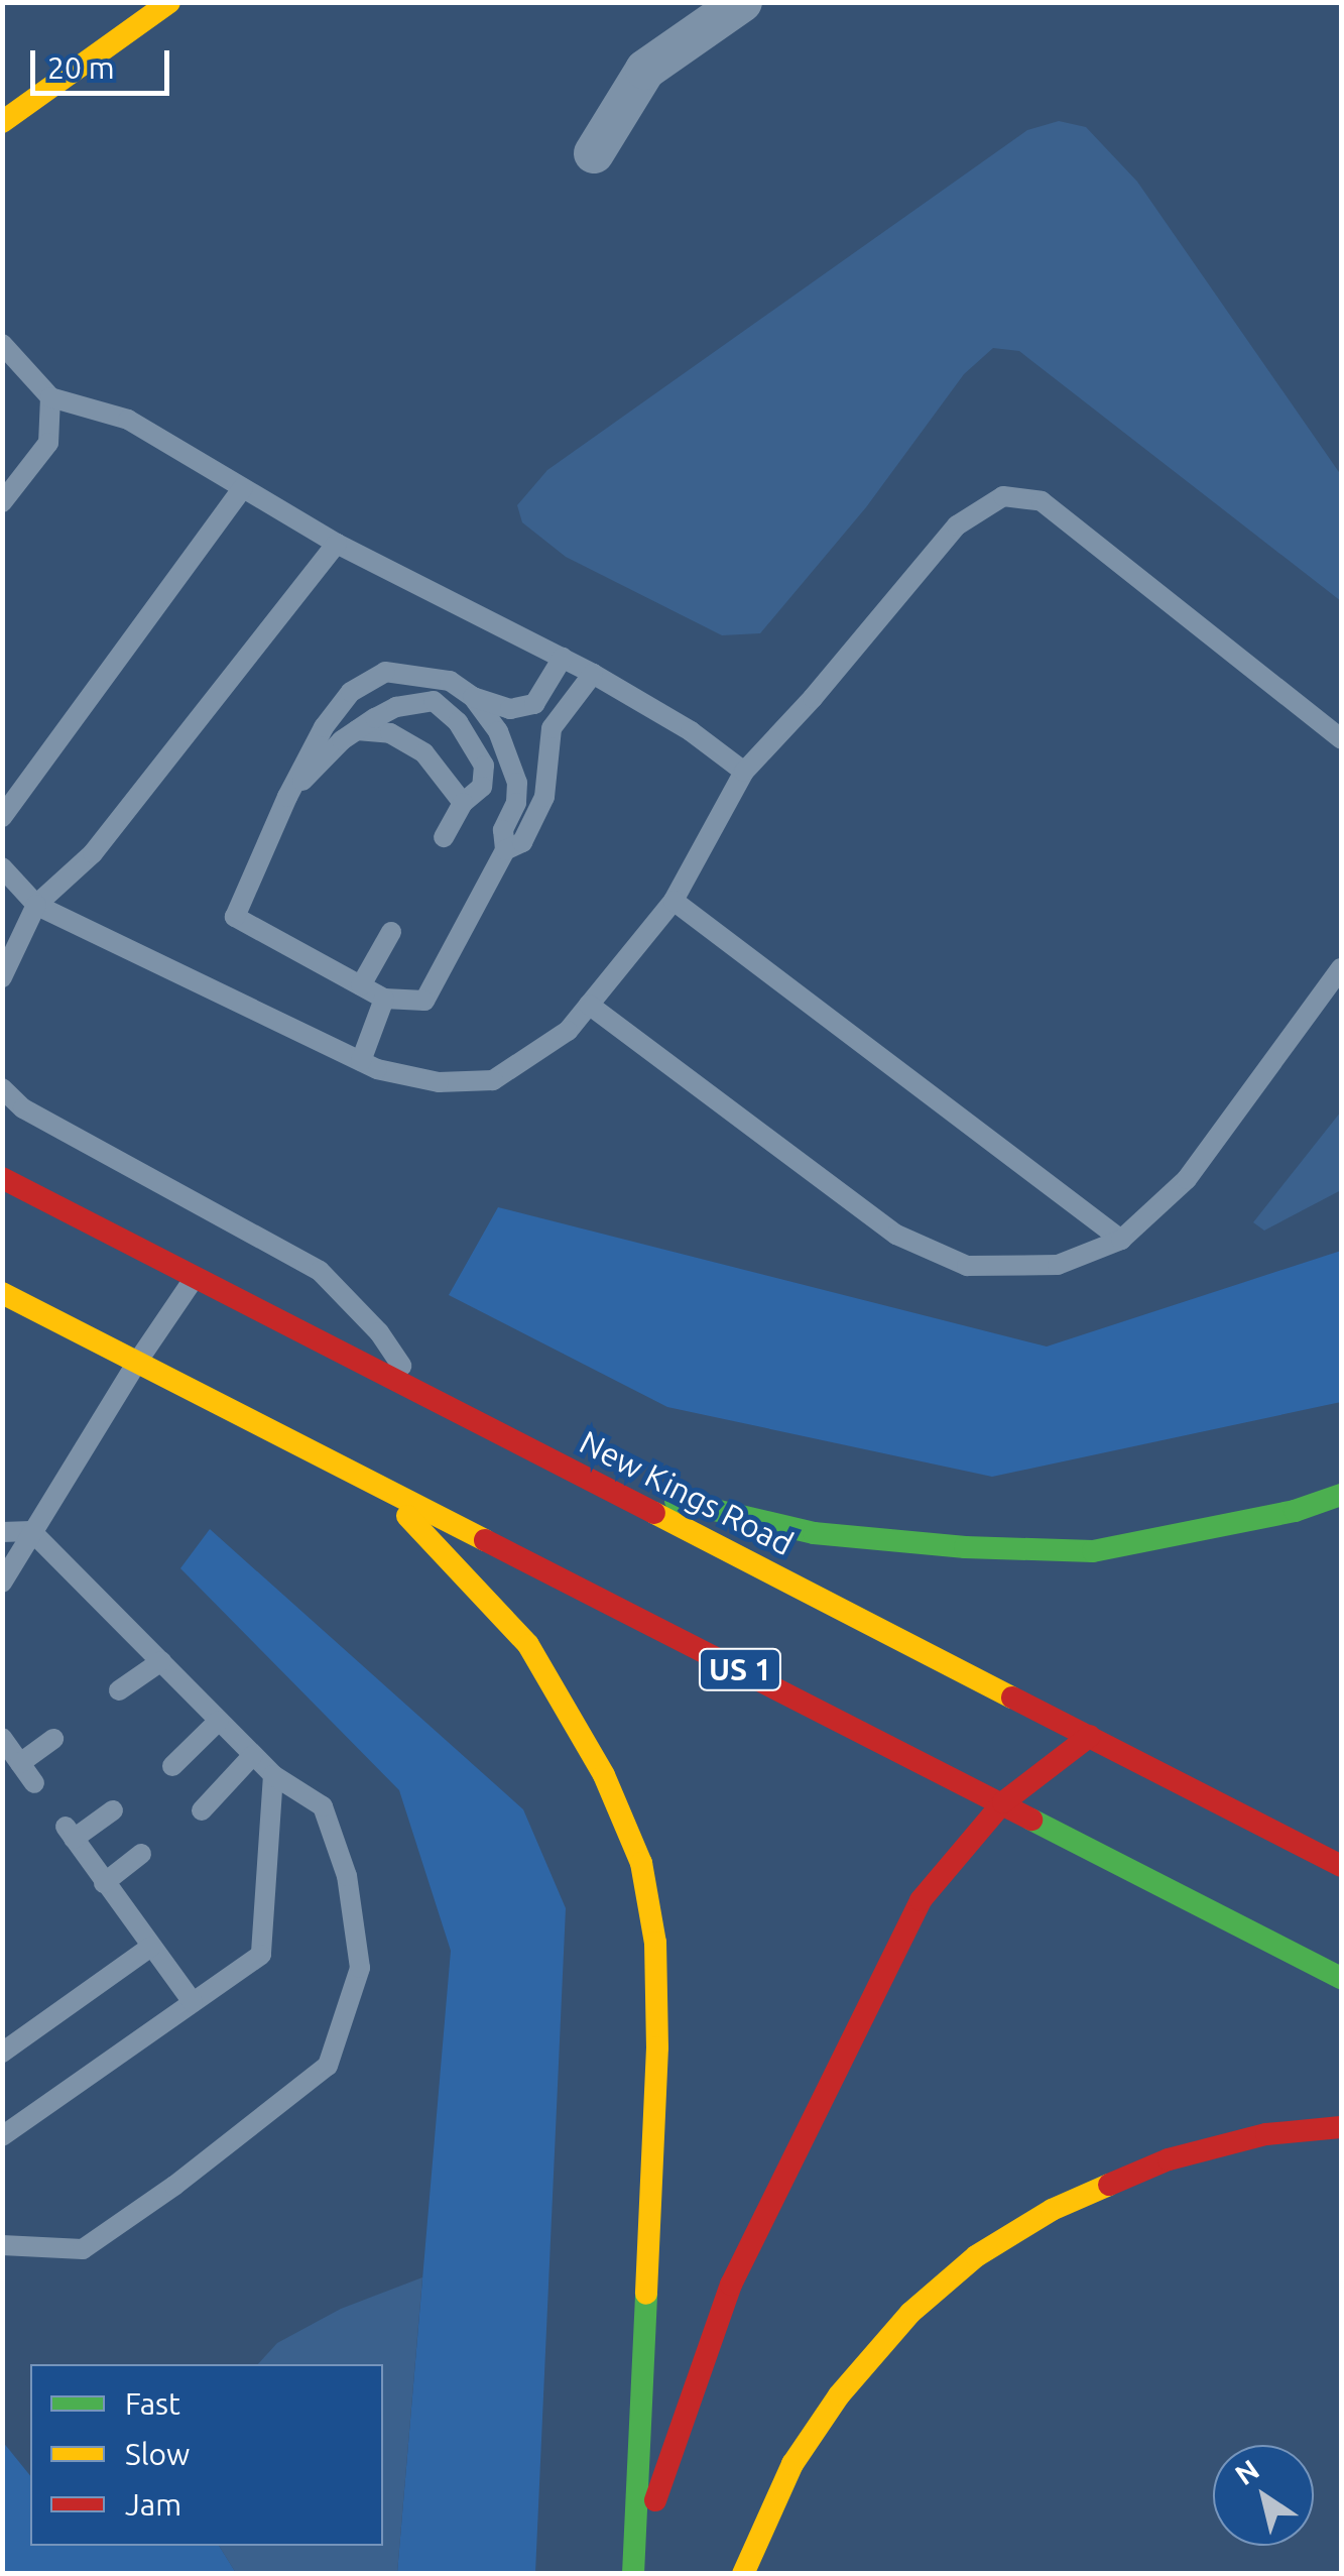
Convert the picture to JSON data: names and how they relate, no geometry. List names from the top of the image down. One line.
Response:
{"streets":{"main road":["New Kings Road","US 1"]},"legend":["Fast","Slow","Jam"],"scale_bar":"20 m","north":"top left"}
